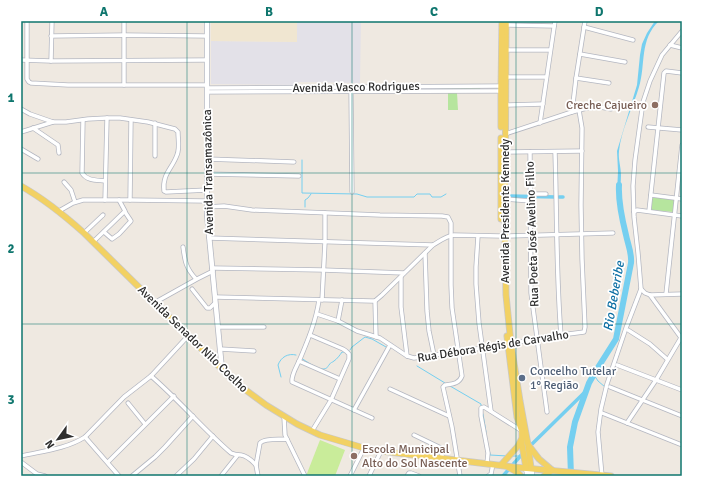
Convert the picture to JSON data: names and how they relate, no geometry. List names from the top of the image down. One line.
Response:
{"streets":{"main road":["Avenida Presidente Kennedy","Avenida Senador Nilo Coelho"],"street":["Avenida Vasco Rodrigues","Avenida Transamazônica","Rua Poeta José Avelino Filho","Rua Débora Régis de Carvalho"]},"crossings":[["Avenida Vasco Rodrigues","Avenida Transamazônica"],["Avenida Vasco Rodrigues","Avenida Presidente Kennedy"],["Avenida Transamazônica","Avenida Senador Nilo Coelho"],["Avenida Presidente Kennedy","Avenida Senador Nilo Coelho"],["Avenida Presidente Kennedy","Rua Débora Régis de Carvalho"],["Rua Poeta José Avelino Filho","Rua Débora Régis de Carvalho"]],"water":["Rio Beberibe"],"places":["Creche Cajueiro","Concelho Tutelar 1° Região","Escola Municipal Alto do Sol Nascente"],"north":"bottom left","grid":{"columns":["A","B","C","D"],"rows":["1","2","3"]}}
